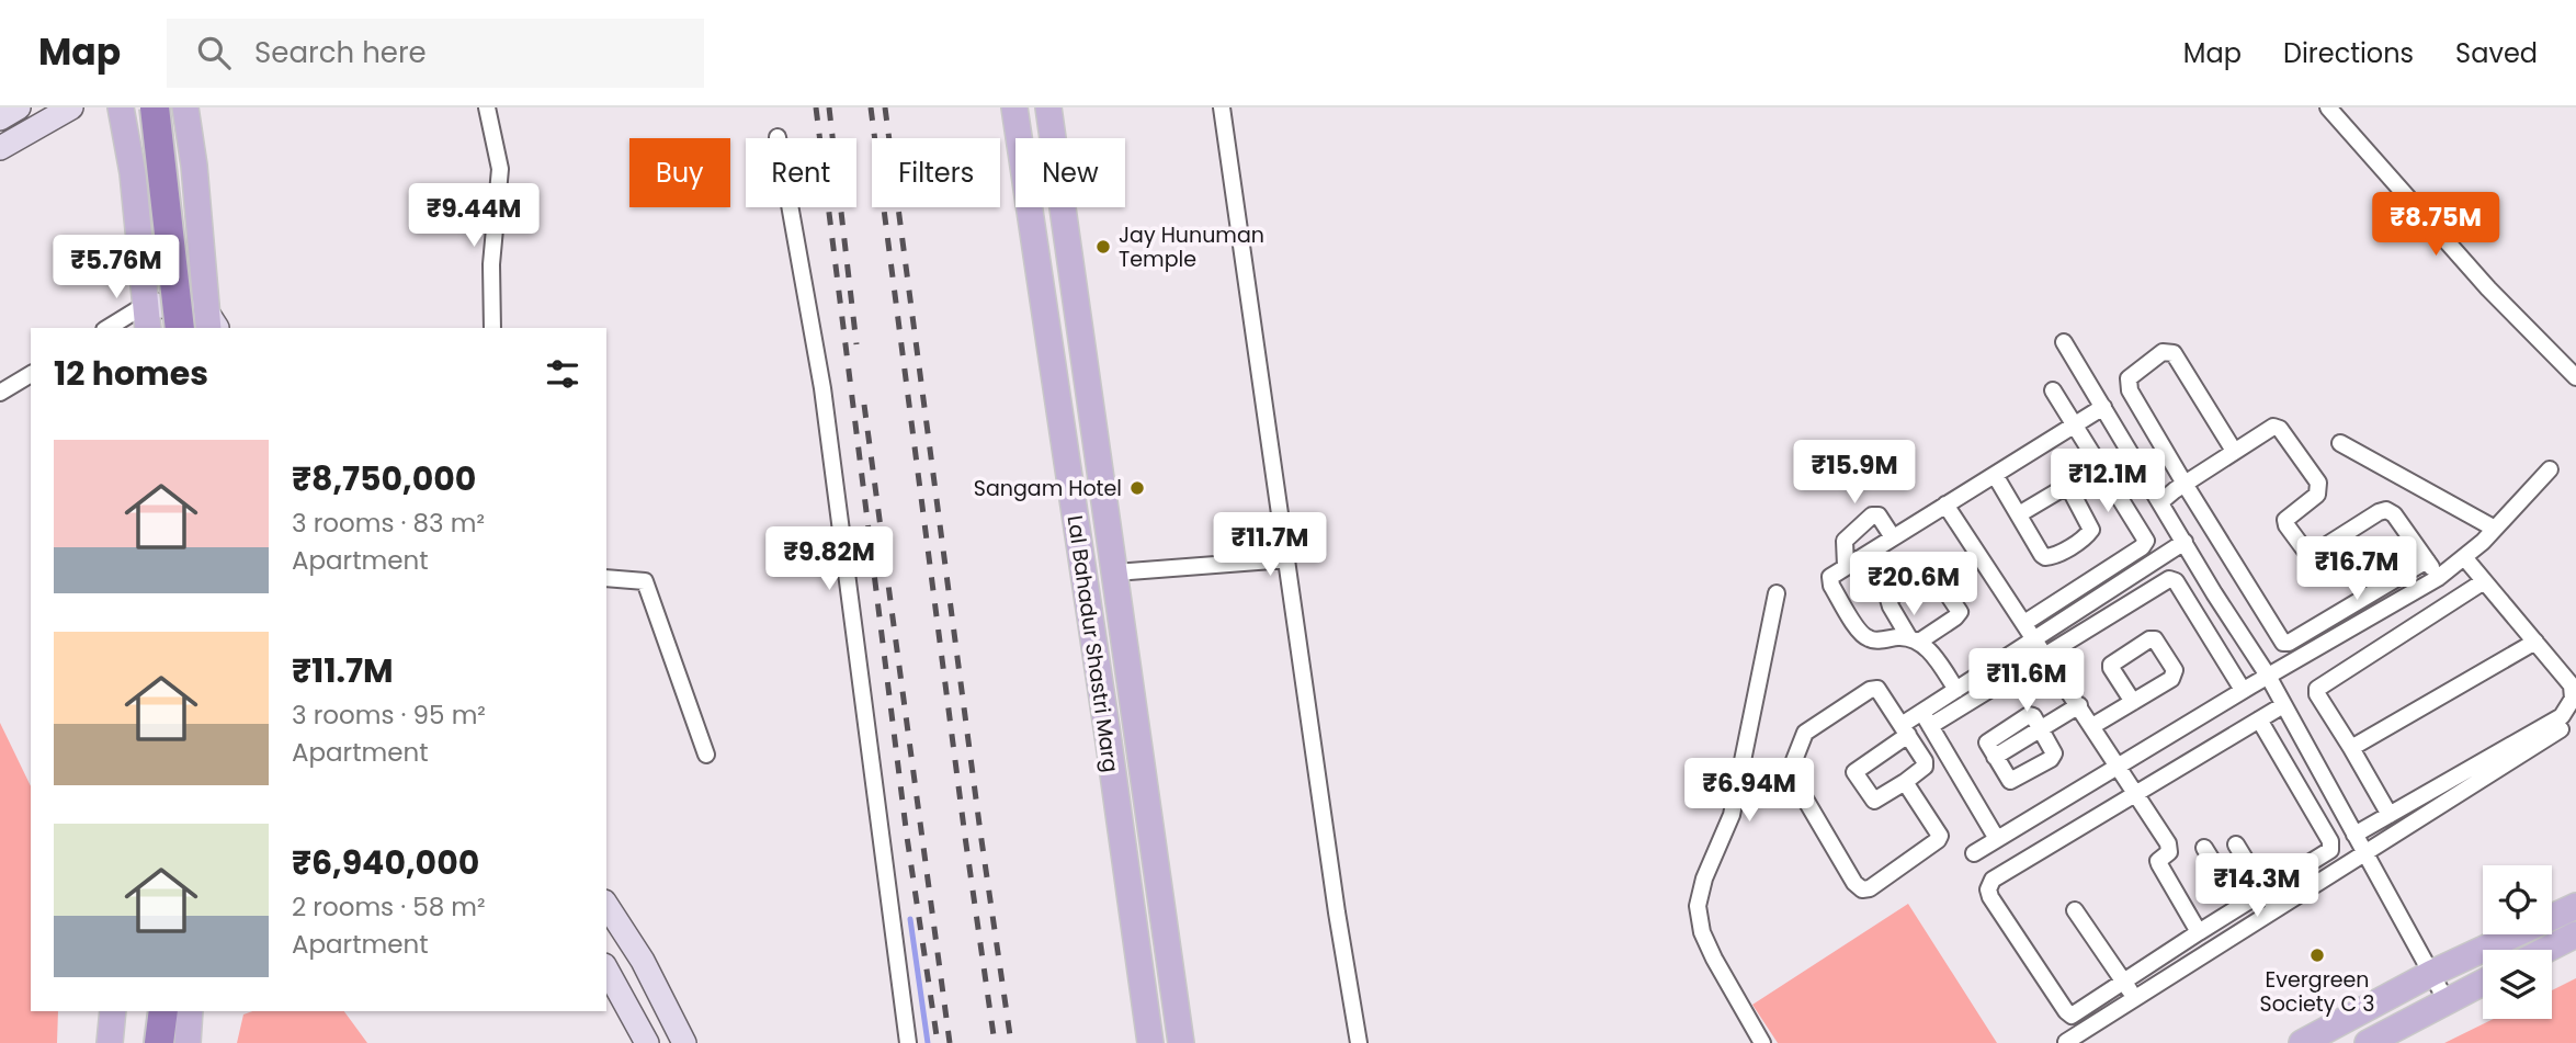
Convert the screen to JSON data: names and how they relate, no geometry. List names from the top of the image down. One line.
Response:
{"streets":{"main road":["Lal Bahadur Shastri Marg"]},"places":["Jay Hunuman Temple","Sangam Hotel","Evergreen Society C 3"],"page":{"header":"Map","search":"Search here","nav":["Map","Directions","Saved"],"chip":["Buy","Rent","Filters","New"],"price":["₹9.44M","₹8.75M","₹5.76M","₹15.9M","₹12.1M","₹11.7M","₹9.82M","₹16.7M","₹20.6M","₹11.6M","₹6.94M","₹14.3M"],"heading":"12 homes","list":[{"name":"₹8,750,000","note":"3 rooms · 83 m² · Apartment"},{"name":"₹11.7M","note":"3 rooms · 95 m² · Apartment"},{"name":"₹6,940,000","note":"2 rooms · 58 m² · Apartment"}]}}
